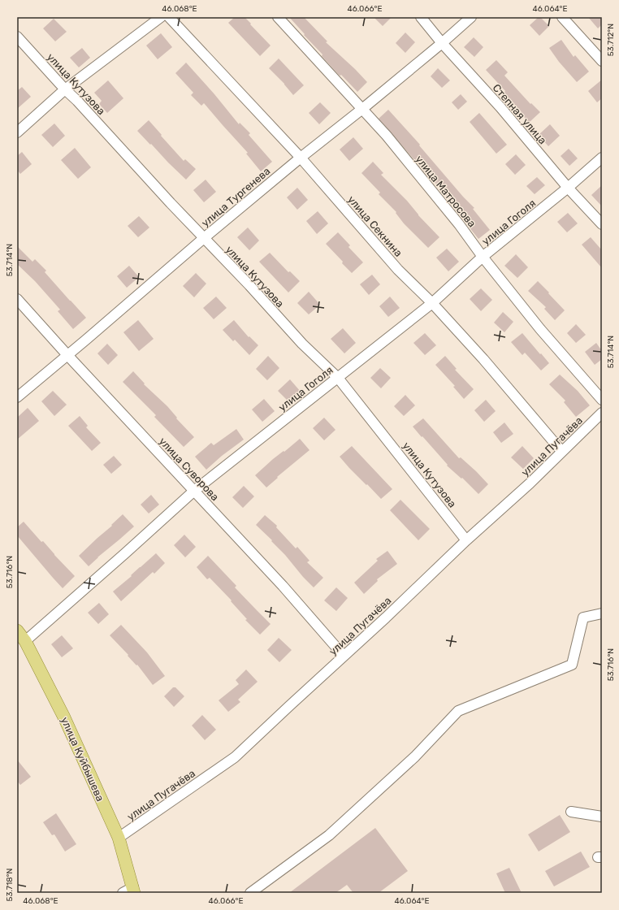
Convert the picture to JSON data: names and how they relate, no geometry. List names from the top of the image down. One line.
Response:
{"streets":{"main road":["улица Куйбышева"],"street":["улица Кутузова","Степная улица","улица Матросова","улица Тургенева","улица Гоголя","улица Секнина","улица Пугачёва","улица Суворова"]},"crossings":[["улица Кутузова","улица Тургенева"],["улица Кутузова","улица Гоголя"],["улица Кутузова","улица Пугачёва"],["Степная улица","улица Тургенева"],["Степная улица","улица Гоголя"],["улица Матросова","улица Тургенева"],["улица Матросова","улица Гоголя"],["улица Тургенева","улица Секнина"],["улица Тургенева","улица Суворова"],["улица Гоголя","улица Секнина"],["улица Гоголя","улица Суворова"],["улица Гоголя","улица Куйбышева"],["улица Секнина","улица Пугачёва"],["улица Пугачёва","улица Суворова"],["улица Пугачёва","улица Куйбышева"]],"coordinates":["46.068°E","46.066°E","46.064°E","53.712°N","53.714°N","53.716°N","53.718°N"]}
